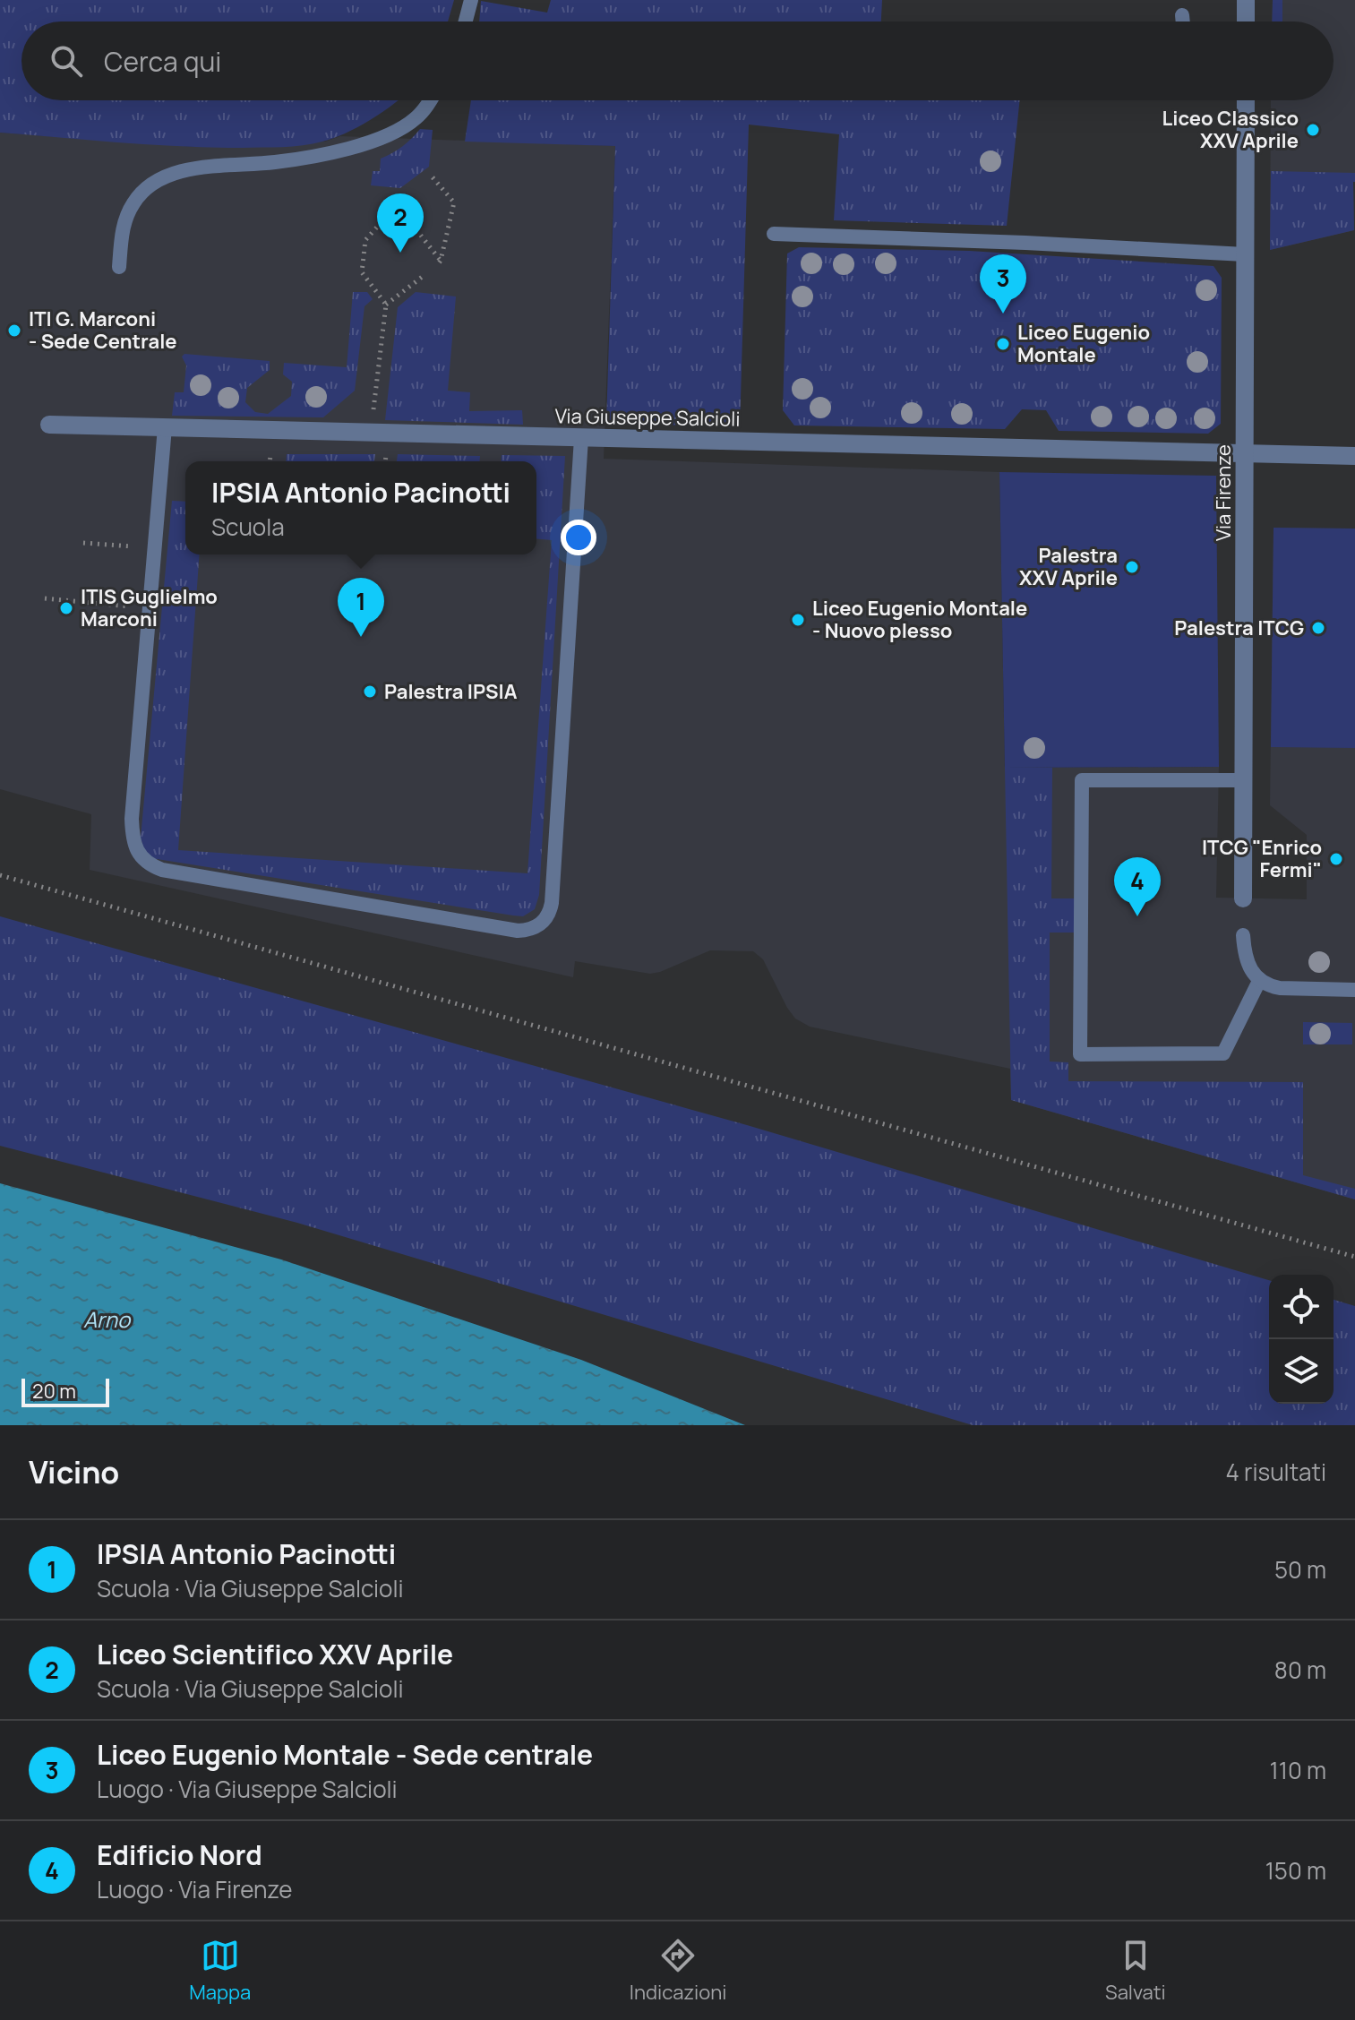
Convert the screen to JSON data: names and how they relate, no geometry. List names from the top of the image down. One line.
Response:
{"streets":{"street":["Via Giuseppe Salcioli","Via Firenze"]},"crossings":[["Via Giuseppe Salcioli","Via Firenze"]],"water":["Arno"],"places":["Liceo Classico XXV Aprile","ITI G. Marconi - Sede Centrale","Liceo Eugenio Montale","Palestra XXV Aprile","ITIS Guglielmo Marconi","Liceo Eugenio Montale - Nuovo plesso","Palestra ITCG","Palestra IPSIA","ITCG \"Enrico Fermi\""],"scale_bar":"20 m","page":{"search":"Cerca qui","pins":["2","3","1","4"],"popup":["IPSIA Antonio Pacinotti","Scuola"],"scale":"20 m","heading":["Vicino","4 risultati"],"list":[{"mark":"1","name":"IPSIA Antonio Pacinotti","note":"Scuola · Via Giuseppe Salcioli","value":"50 m"},{"mark":"2","name":"Liceo Scientifico XXV Aprile","note":"Scuola · Via Giuseppe Salcioli","value":"80 m"},{"mark":"3","name":"Liceo Eugenio Montale - Sede centrale","note":"Luogo · Via Giuseppe Salcioli","value":"110 m"},{"mark":"4","name":"Edificio Nord","note":"Luogo · Via Firenze","value":"150 m"}],"nav":["Mappa","Indicazioni","Salvati"]}}
